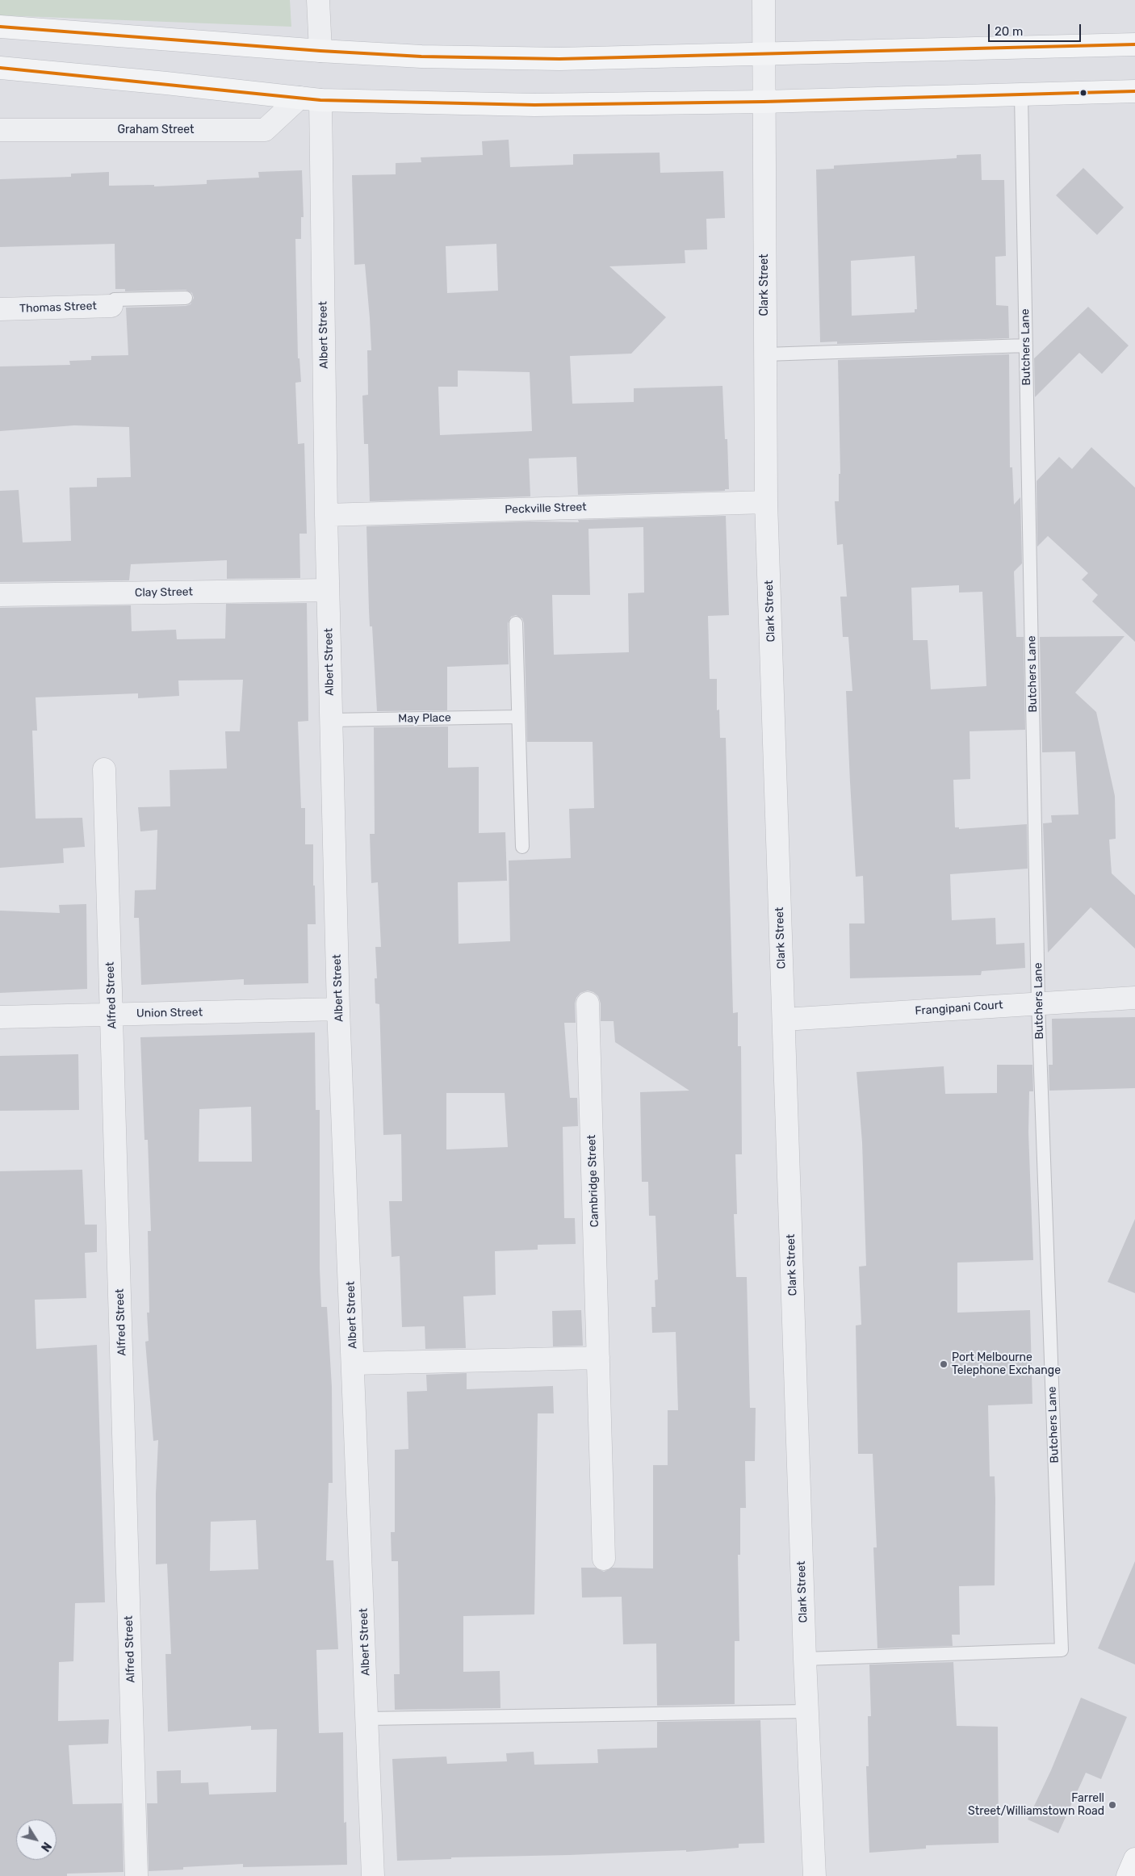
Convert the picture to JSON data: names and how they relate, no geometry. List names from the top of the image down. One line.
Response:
{"streets":{"street":["Graham Street","Clark Street","Thomas Street","Albert Street","Peckville Street","Clay Street","Alfred Street","Frangipani Court","Union Street","Cambridge Street"],"lane":["Butchers Lane","May Place"]},"crossings":[["Graham Street","Albert Street"],["Clark Street","Butchers Lane"],["Clark Street","Peckville Street"],["Clark Street","Frangipani Court"],["Albert Street","Peckville Street"],["Albert Street","Clay Street"],["Albert Street","May Place"],["Albert Street","Union Street"],["Butchers Lane","Frangipani Court"],["Alfred Street","Union Street"]],"places":["Port Melbourne Telephone Exchange","Farrell Street/Williamstown Road"],"scale_bar":"20 m","north":"bottom right"}
